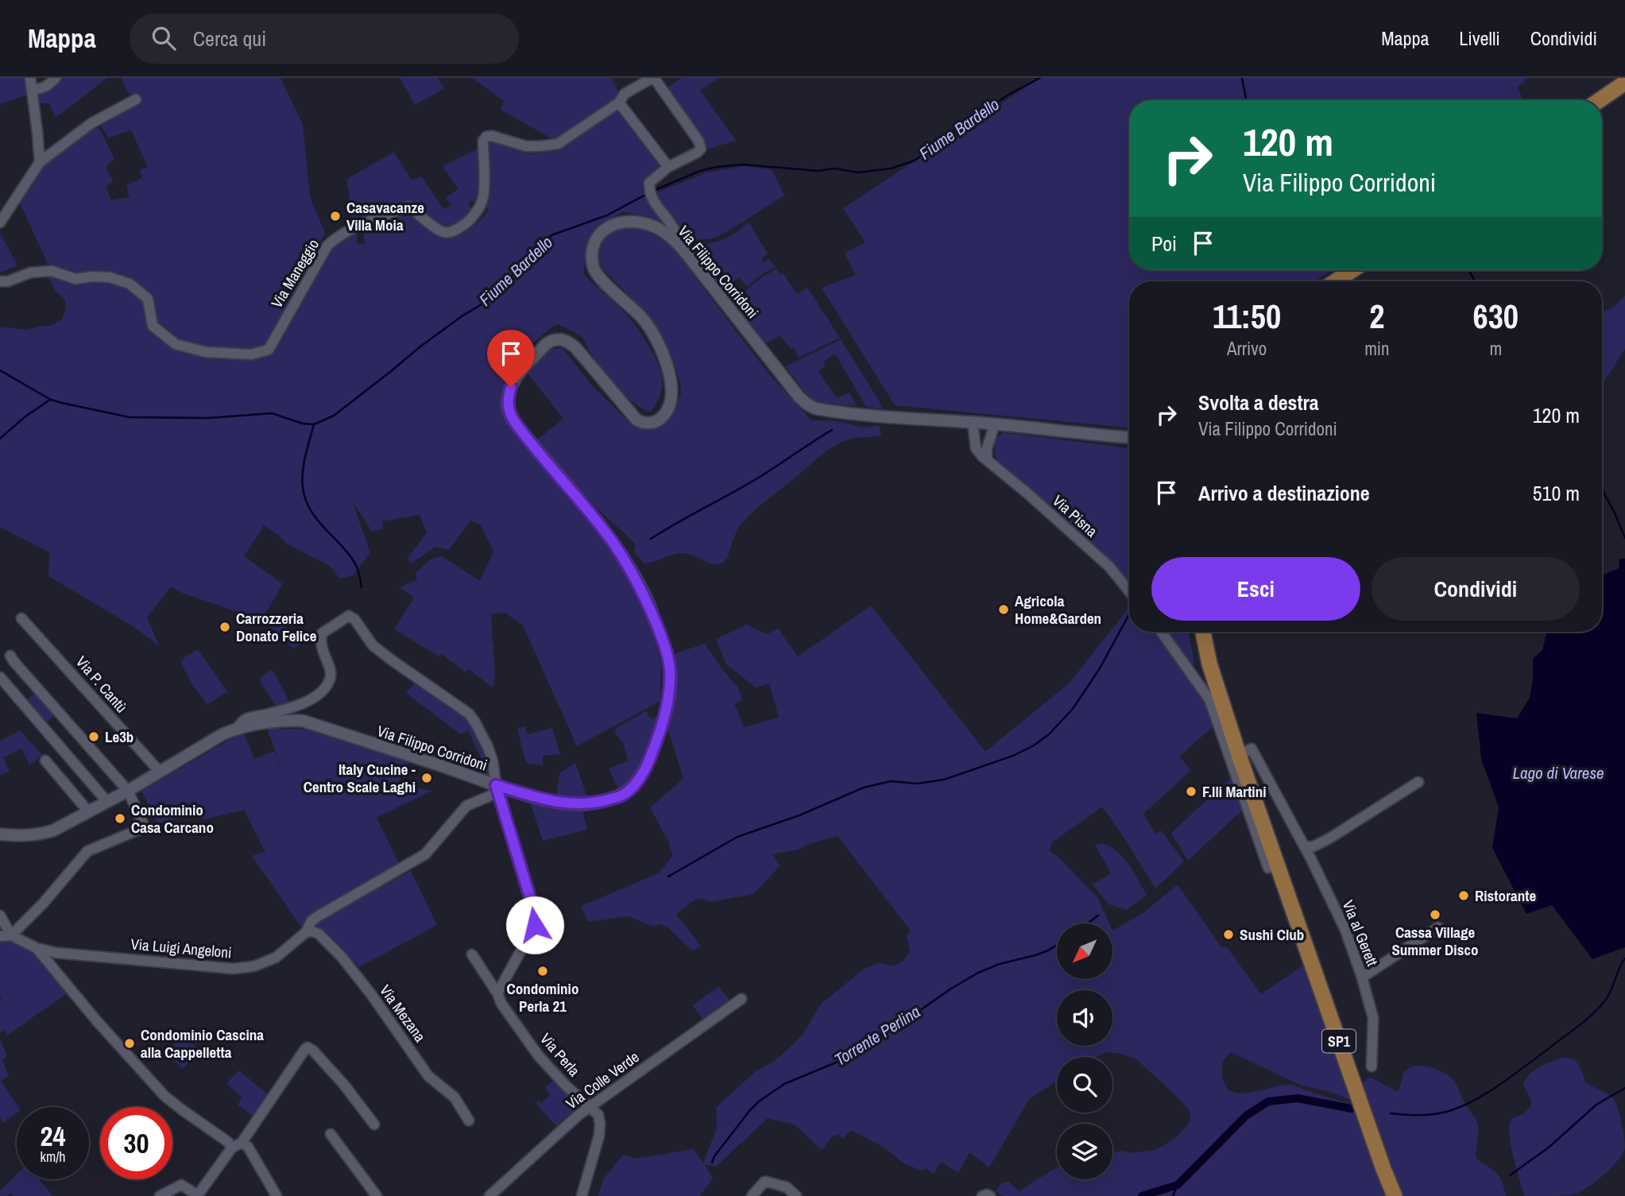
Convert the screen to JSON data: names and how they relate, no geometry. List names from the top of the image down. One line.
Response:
{"streets":{"main road":["SP1"],"street":["Via Filippo Corridoni","Via Maneggio","Via Pisna","Via P. Cantù","Via al Gerett","Via Luigi Angeloni","Via Mezana","Via Perla","Via Colle Verde"]},"crossings":[["Via Filippo Corridoni","Via Pisna"],["Via Filippo Corridoni","Via P. Cantù"],["Via Filippo Corridoni","Via Luigi Angeloni"],["Via al Gerett","SP1"],["Via Luigi Angeloni","Via Mezana"],["Via Perla","Via Colle Verde"]],"water":["Fiume Bardello","Lago di Varese","Torrente Perlina"],"places":["Casavacanze Villa Moia","Agricola Home&Garden","Carrozzeria Donato Felice","Le3b","Italy Cucine - Centro Scale Laghi","F.lli Martini","Condominio Casa Carcano","Ristorante","Cassa Village Summer Disco","Sushi Club","Condominio Perla 21","Condominio Cascina alla Cappelletta"],"north":"bottom left","page":{"header":"Mappa","search":"Cerca qui","nav":["Mappa","Livelli","Condividi"],"turn":["120 m","Via Filippo Corridoni"],"then":"Poi","eta":["11:50","Arrivo","2","min","630","m"],"list":[{"name":"Svolta a destra","note":"Via Filippo Corridoni","value":"120 m"},{"name":"Arrivo a destinazione","value":"510 m"}],"buttons":["Esci","Condividi"],"speed":"24 km/h","limit":"30"}}
